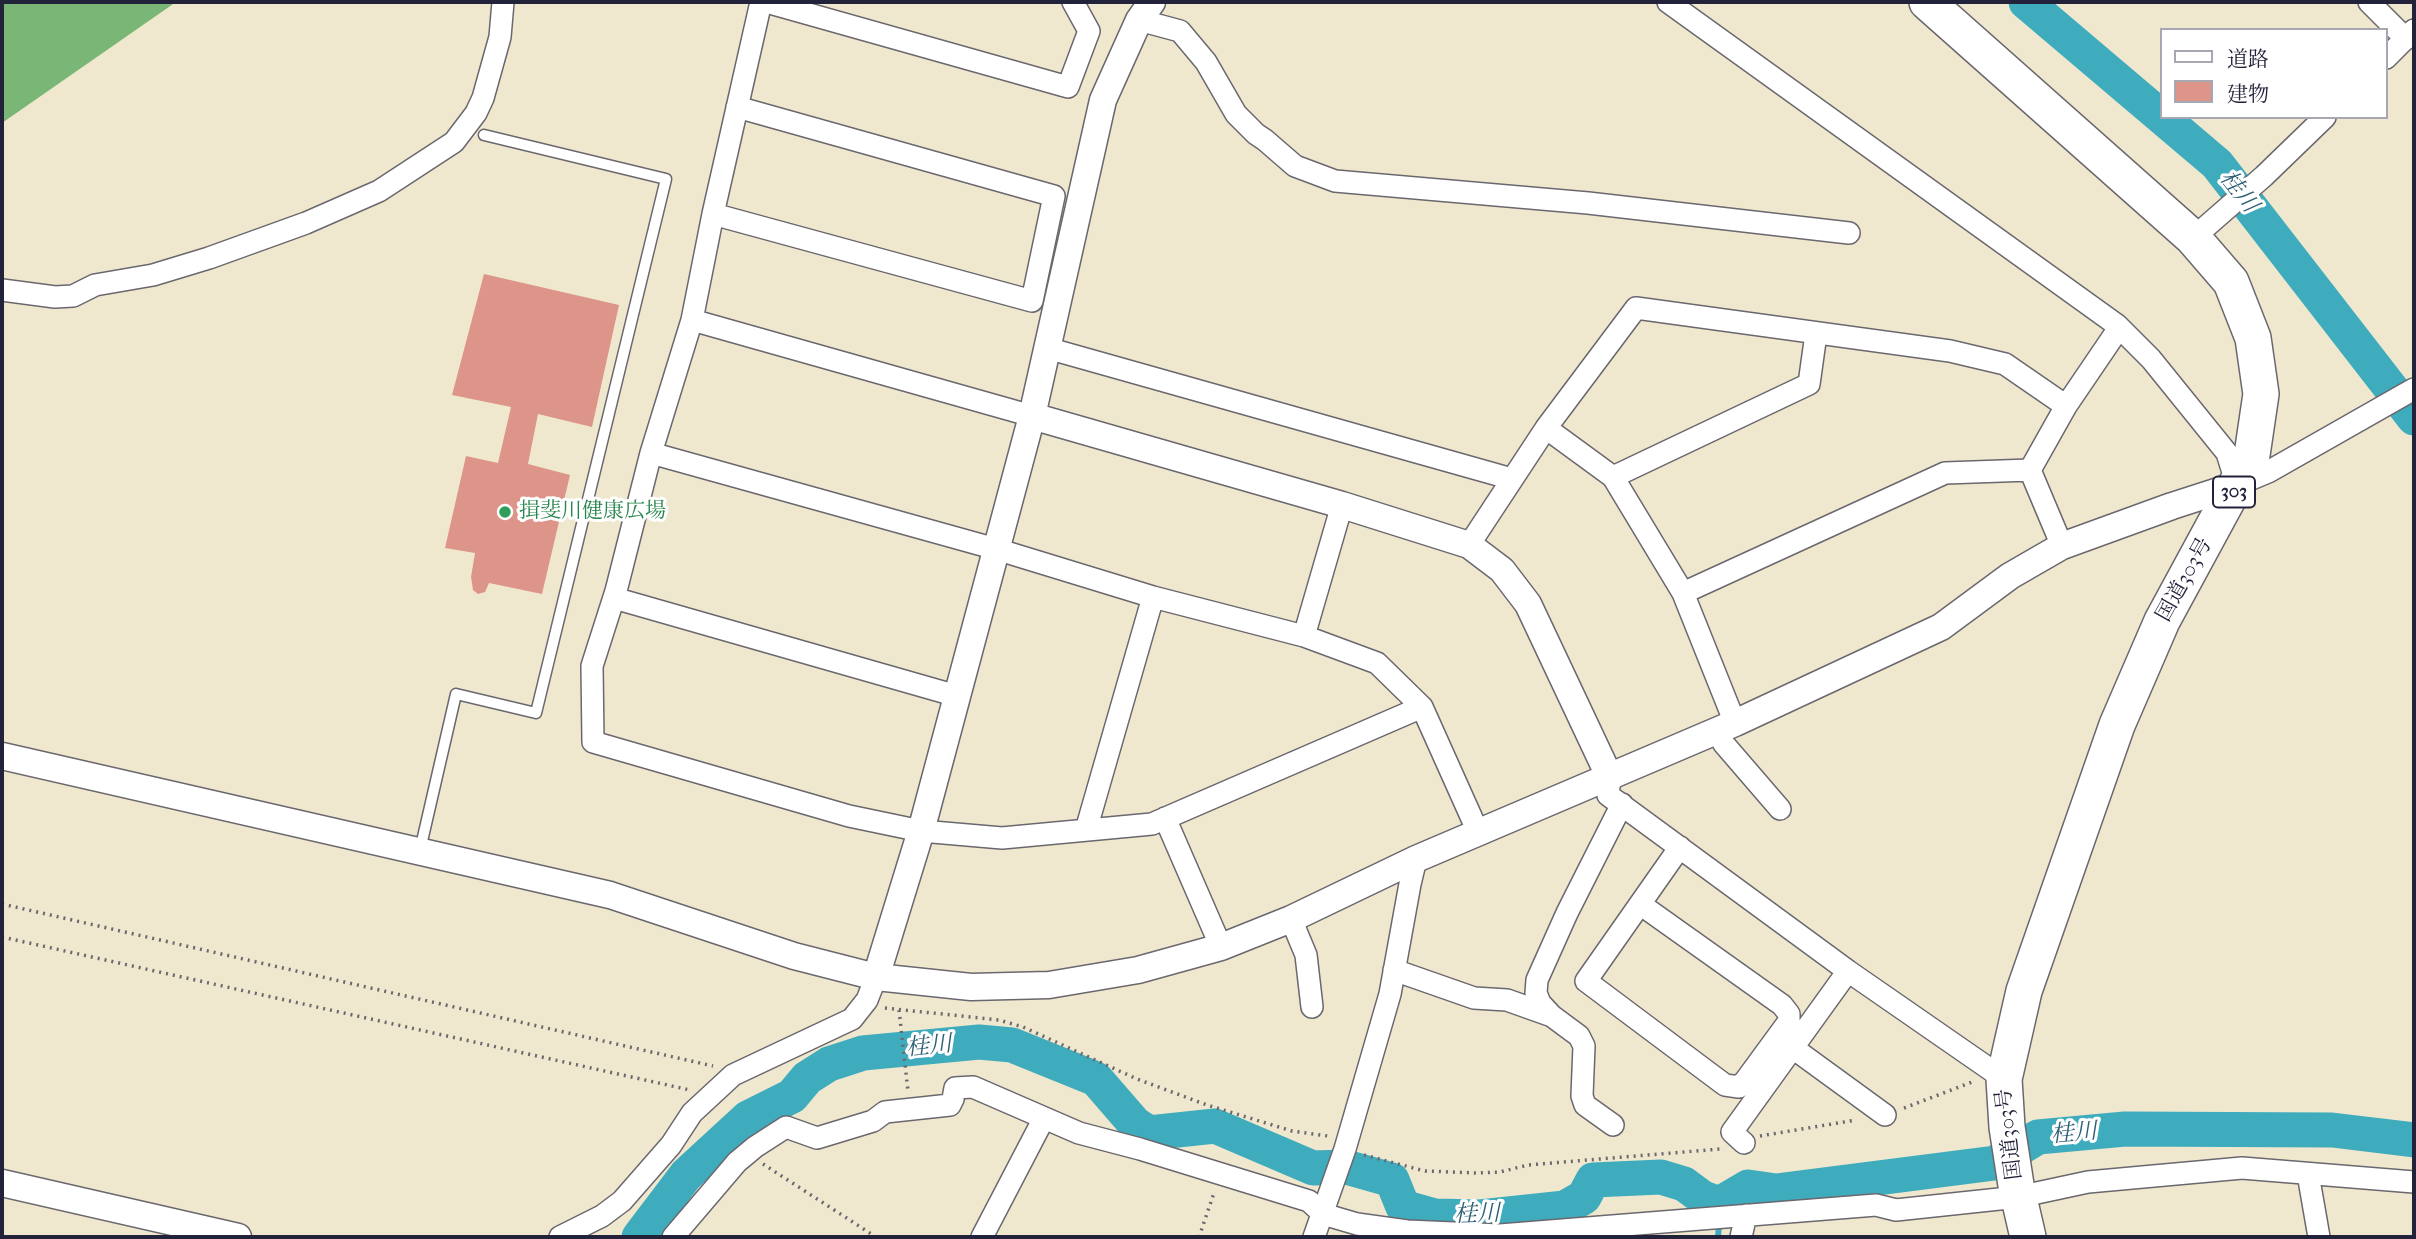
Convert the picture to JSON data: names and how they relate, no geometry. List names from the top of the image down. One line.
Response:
{"streets":{"highway":["303","国道303号"]},"water":["桂川"],"places":["揖斐川健康広場"],"legend":["道路","建物"]}
